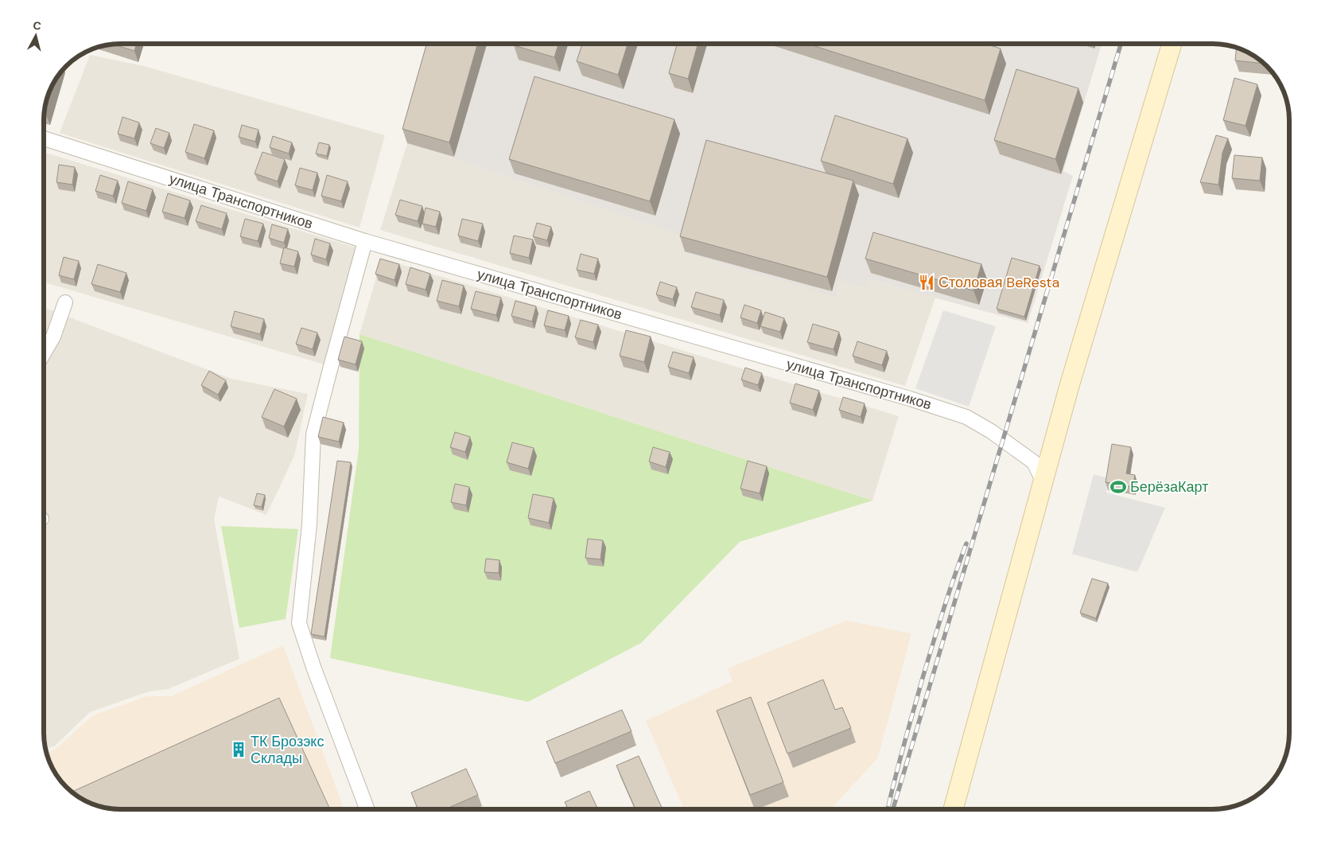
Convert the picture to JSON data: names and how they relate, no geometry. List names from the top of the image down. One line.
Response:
{"streets":{"street":["улица Транспортников"]},"places":{"restaurant":["Столовая BeResta"],"sports":["БерёзаКарт"],"building":["ТК Брозэкс Склады"]},"north":"top"}
